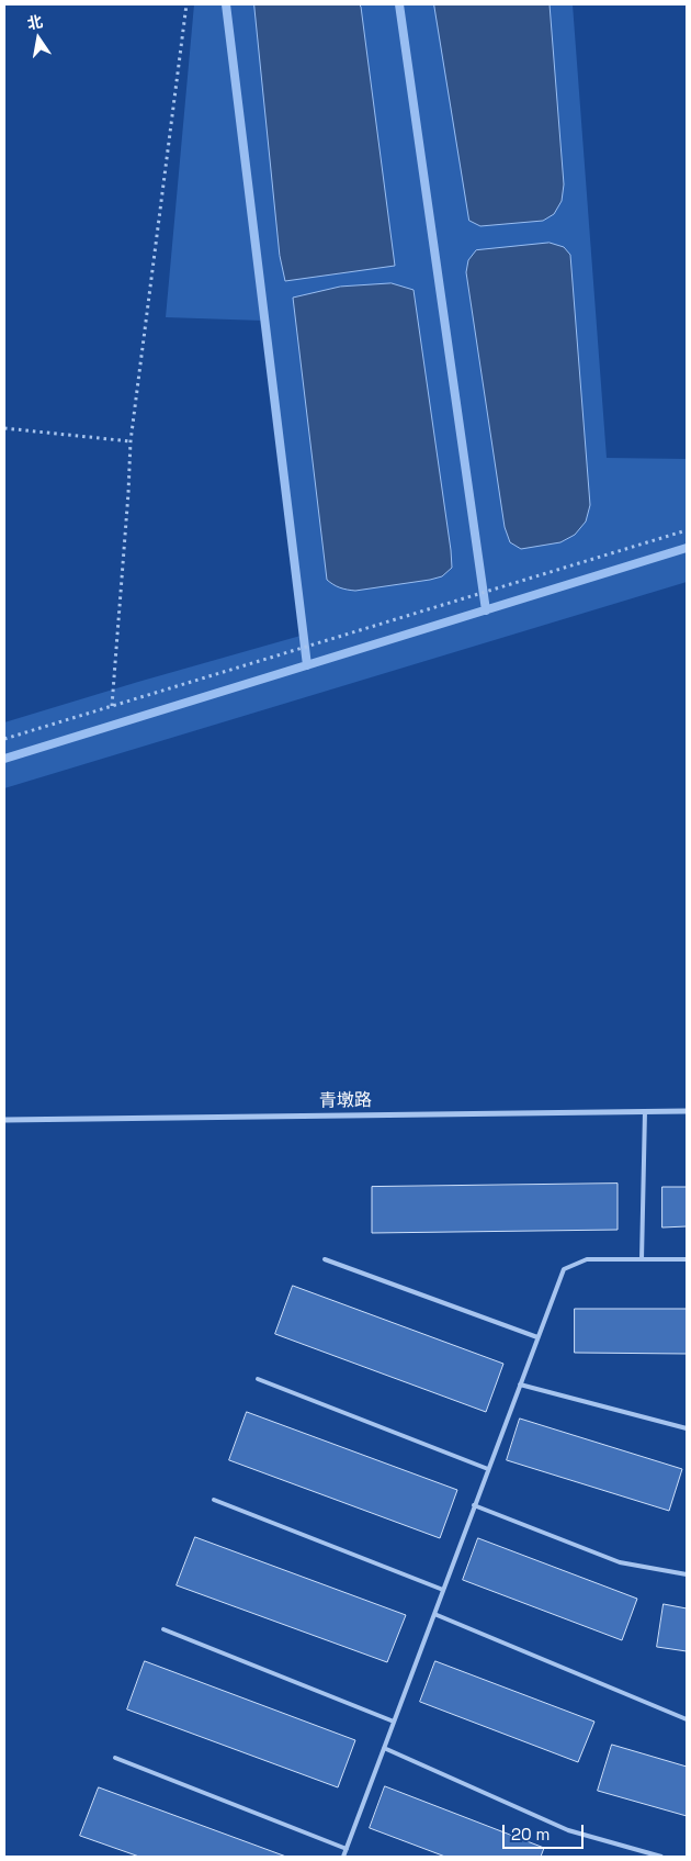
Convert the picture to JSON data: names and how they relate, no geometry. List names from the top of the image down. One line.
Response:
{"streets":{"street":["青墩路"]},"scale_bar":"20 m","north":"top"}
